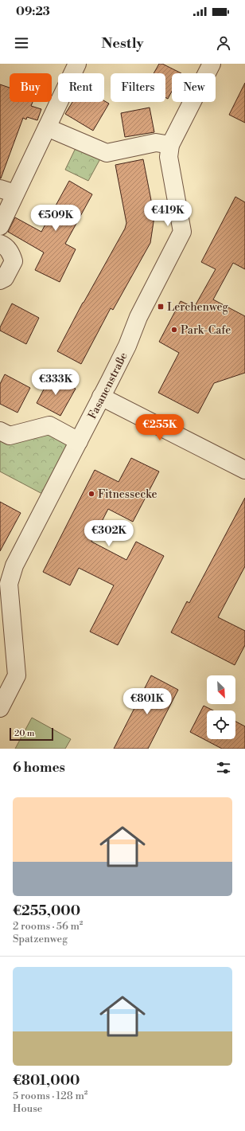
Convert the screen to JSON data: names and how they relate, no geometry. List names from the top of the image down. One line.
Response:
{"streets":{"street":["Fasanenstraße"]},"places":{"transit":["Lerchenweg"],"other":["Park-Cafe","Fitnessecke"]},"scale_bar":"20 m","north":"bottom right","page":{"status":"09:23","header":"Nestly","chip":["Buy","Rent","Filters","New"],"price":["€419K","€509K","€333K","€255K","€302K","€801K"],"scale":"20 m","heading":"6 homes","list":[{"name":"€255,000","note":"2 rooms · 56 m² · Spatzenweg"},{"name":"€801,000","note":"5 rooms · 128 m² · House"}]}}
